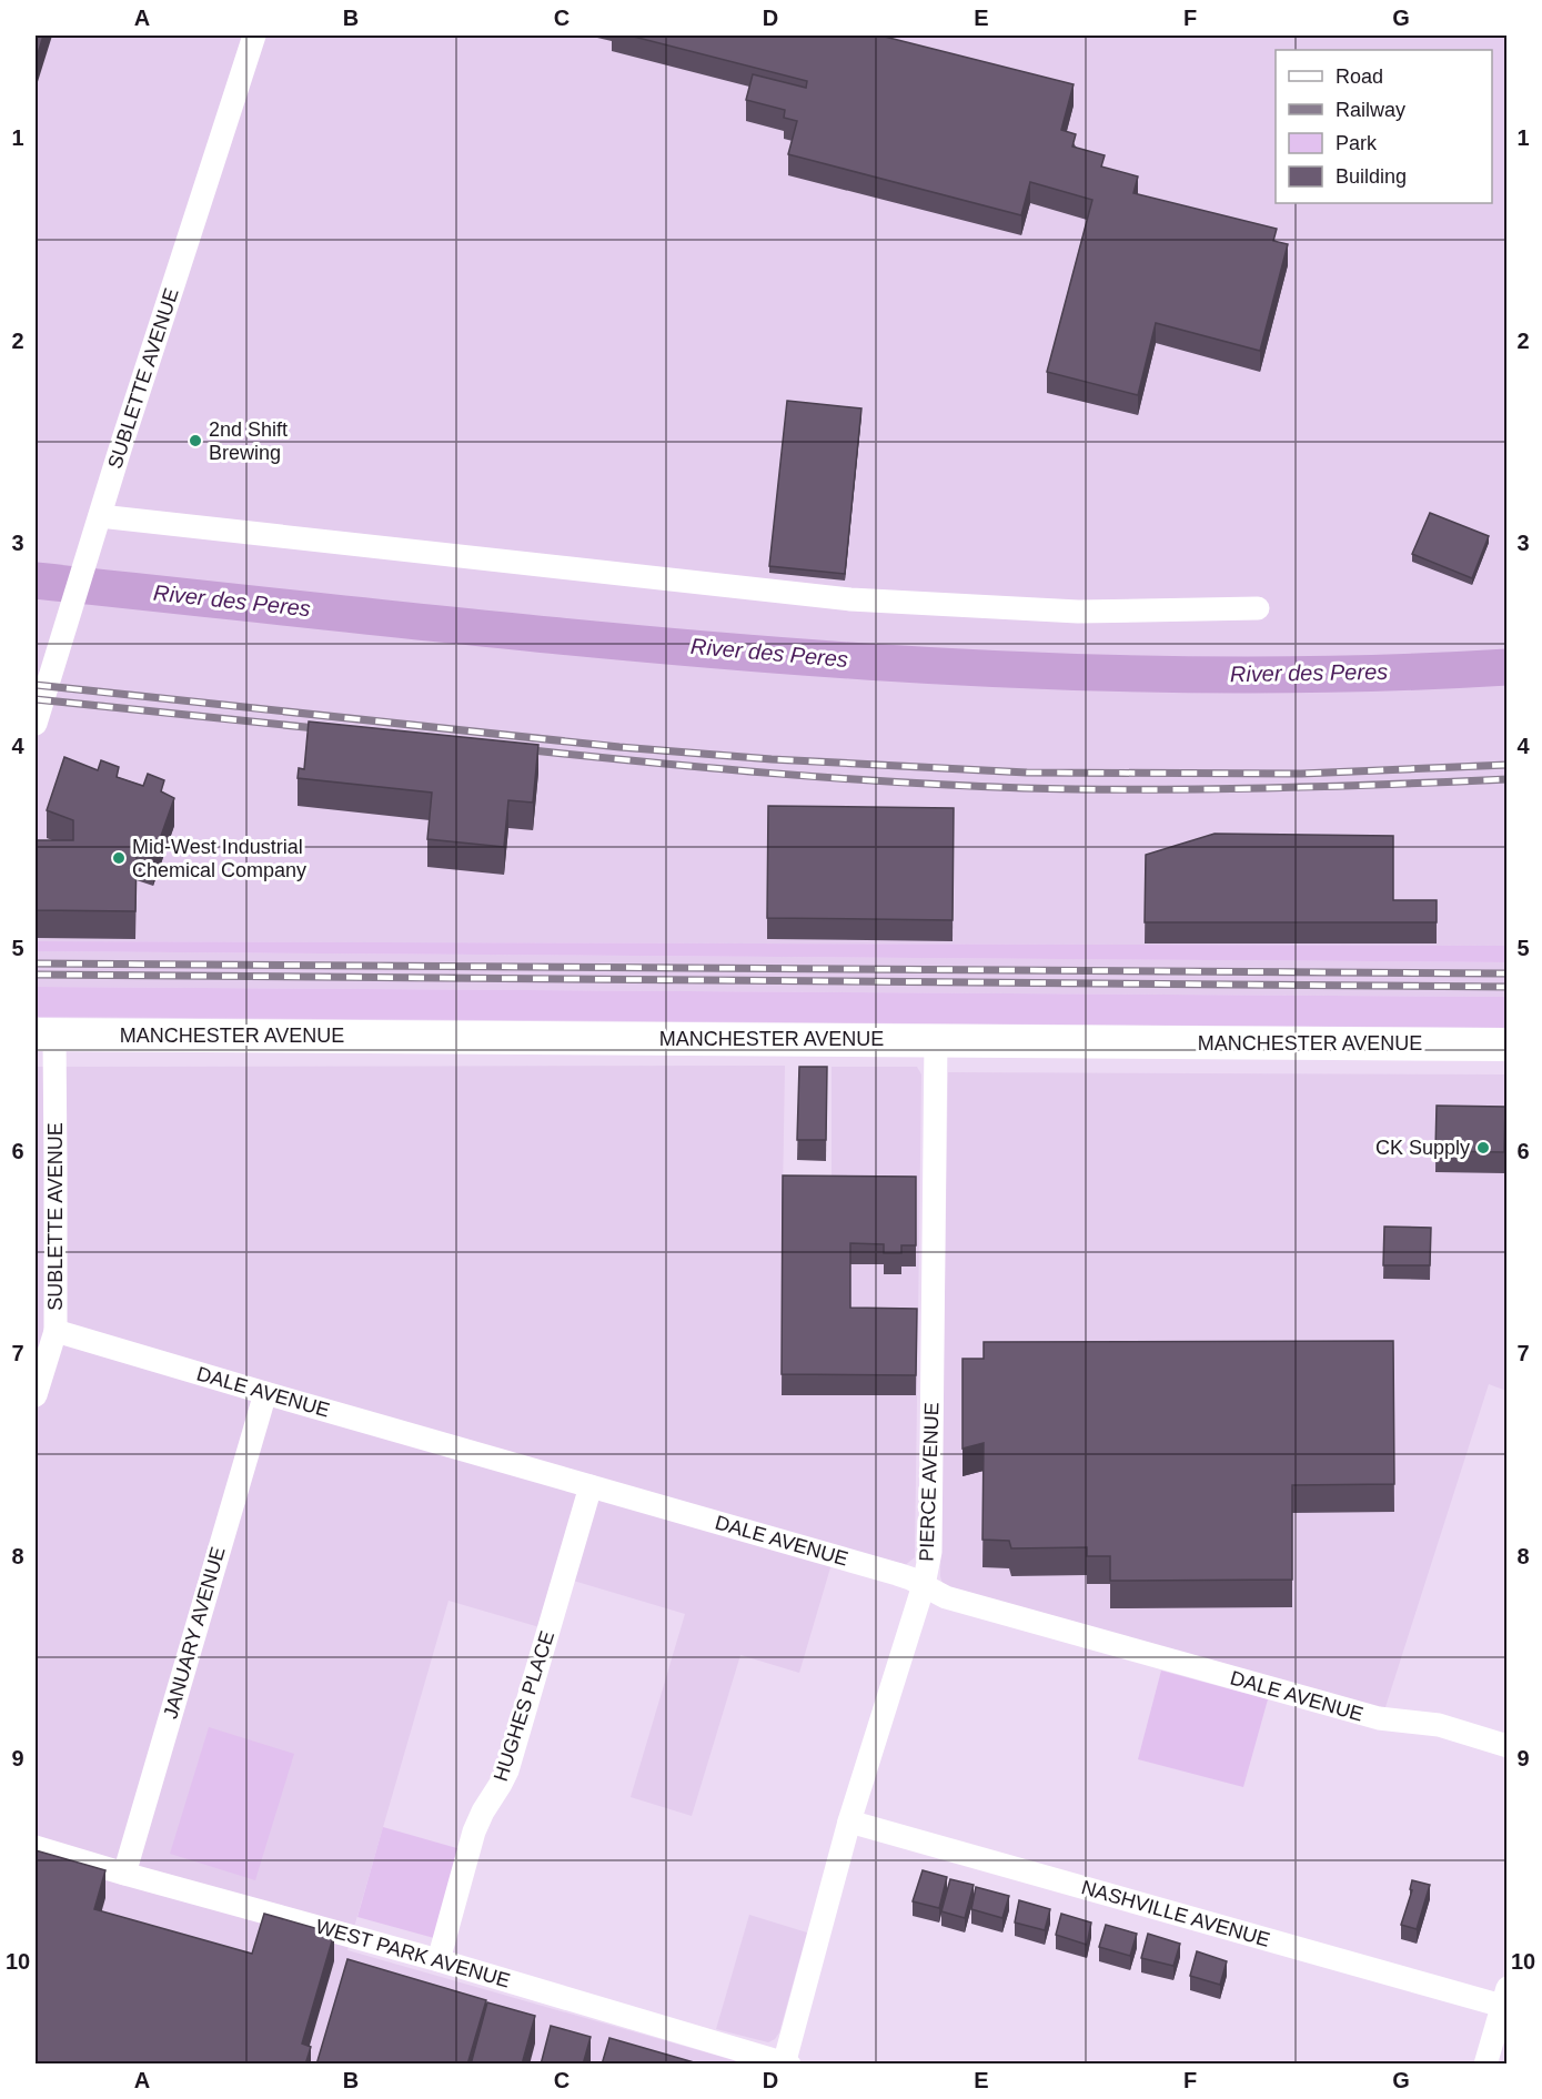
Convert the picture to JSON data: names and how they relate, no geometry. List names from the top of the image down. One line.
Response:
{"streets":{"main road":["MANCHESTER AVENUE"],"street":["SUBLETTE AVENUE","DALE AVENUE","PIERCE AVENUE","JANUARY AVENUE","HUGHES PLACE","NASHVILLE AVENUE","WEST PARK AVENUE"]},"crossings":[["SUBLETTE AVENUE","MANCHESTER AVENUE"],["SUBLETTE AVENUE","DALE AVENUE"],["MANCHESTER AVENUE","PIERCE AVENUE"],["DALE AVENUE","PIERCE AVENUE"],["DALE AVENUE","JANUARY AVENUE"],["DALE AVENUE","HUGHES PLACE"],["PIERCE AVENUE","NASHVILLE AVENUE"],["PIERCE AVENUE","WEST PARK AVENUE"],["JANUARY AVENUE","WEST PARK AVENUE"],["HUGHES PLACE","WEST PARK AVENUE"]],"water":["River des Peres"],"places":["2nd Shift Brewing","Mid-West Industrial Chemical Company","CK Supply"],"legend":["Road","Railway","Park","Building"],"grid":{"columns":["A","B","C","D","E","F","G"],"rows":["1","2","3","4","5","6","7","8","9","10"]}}
